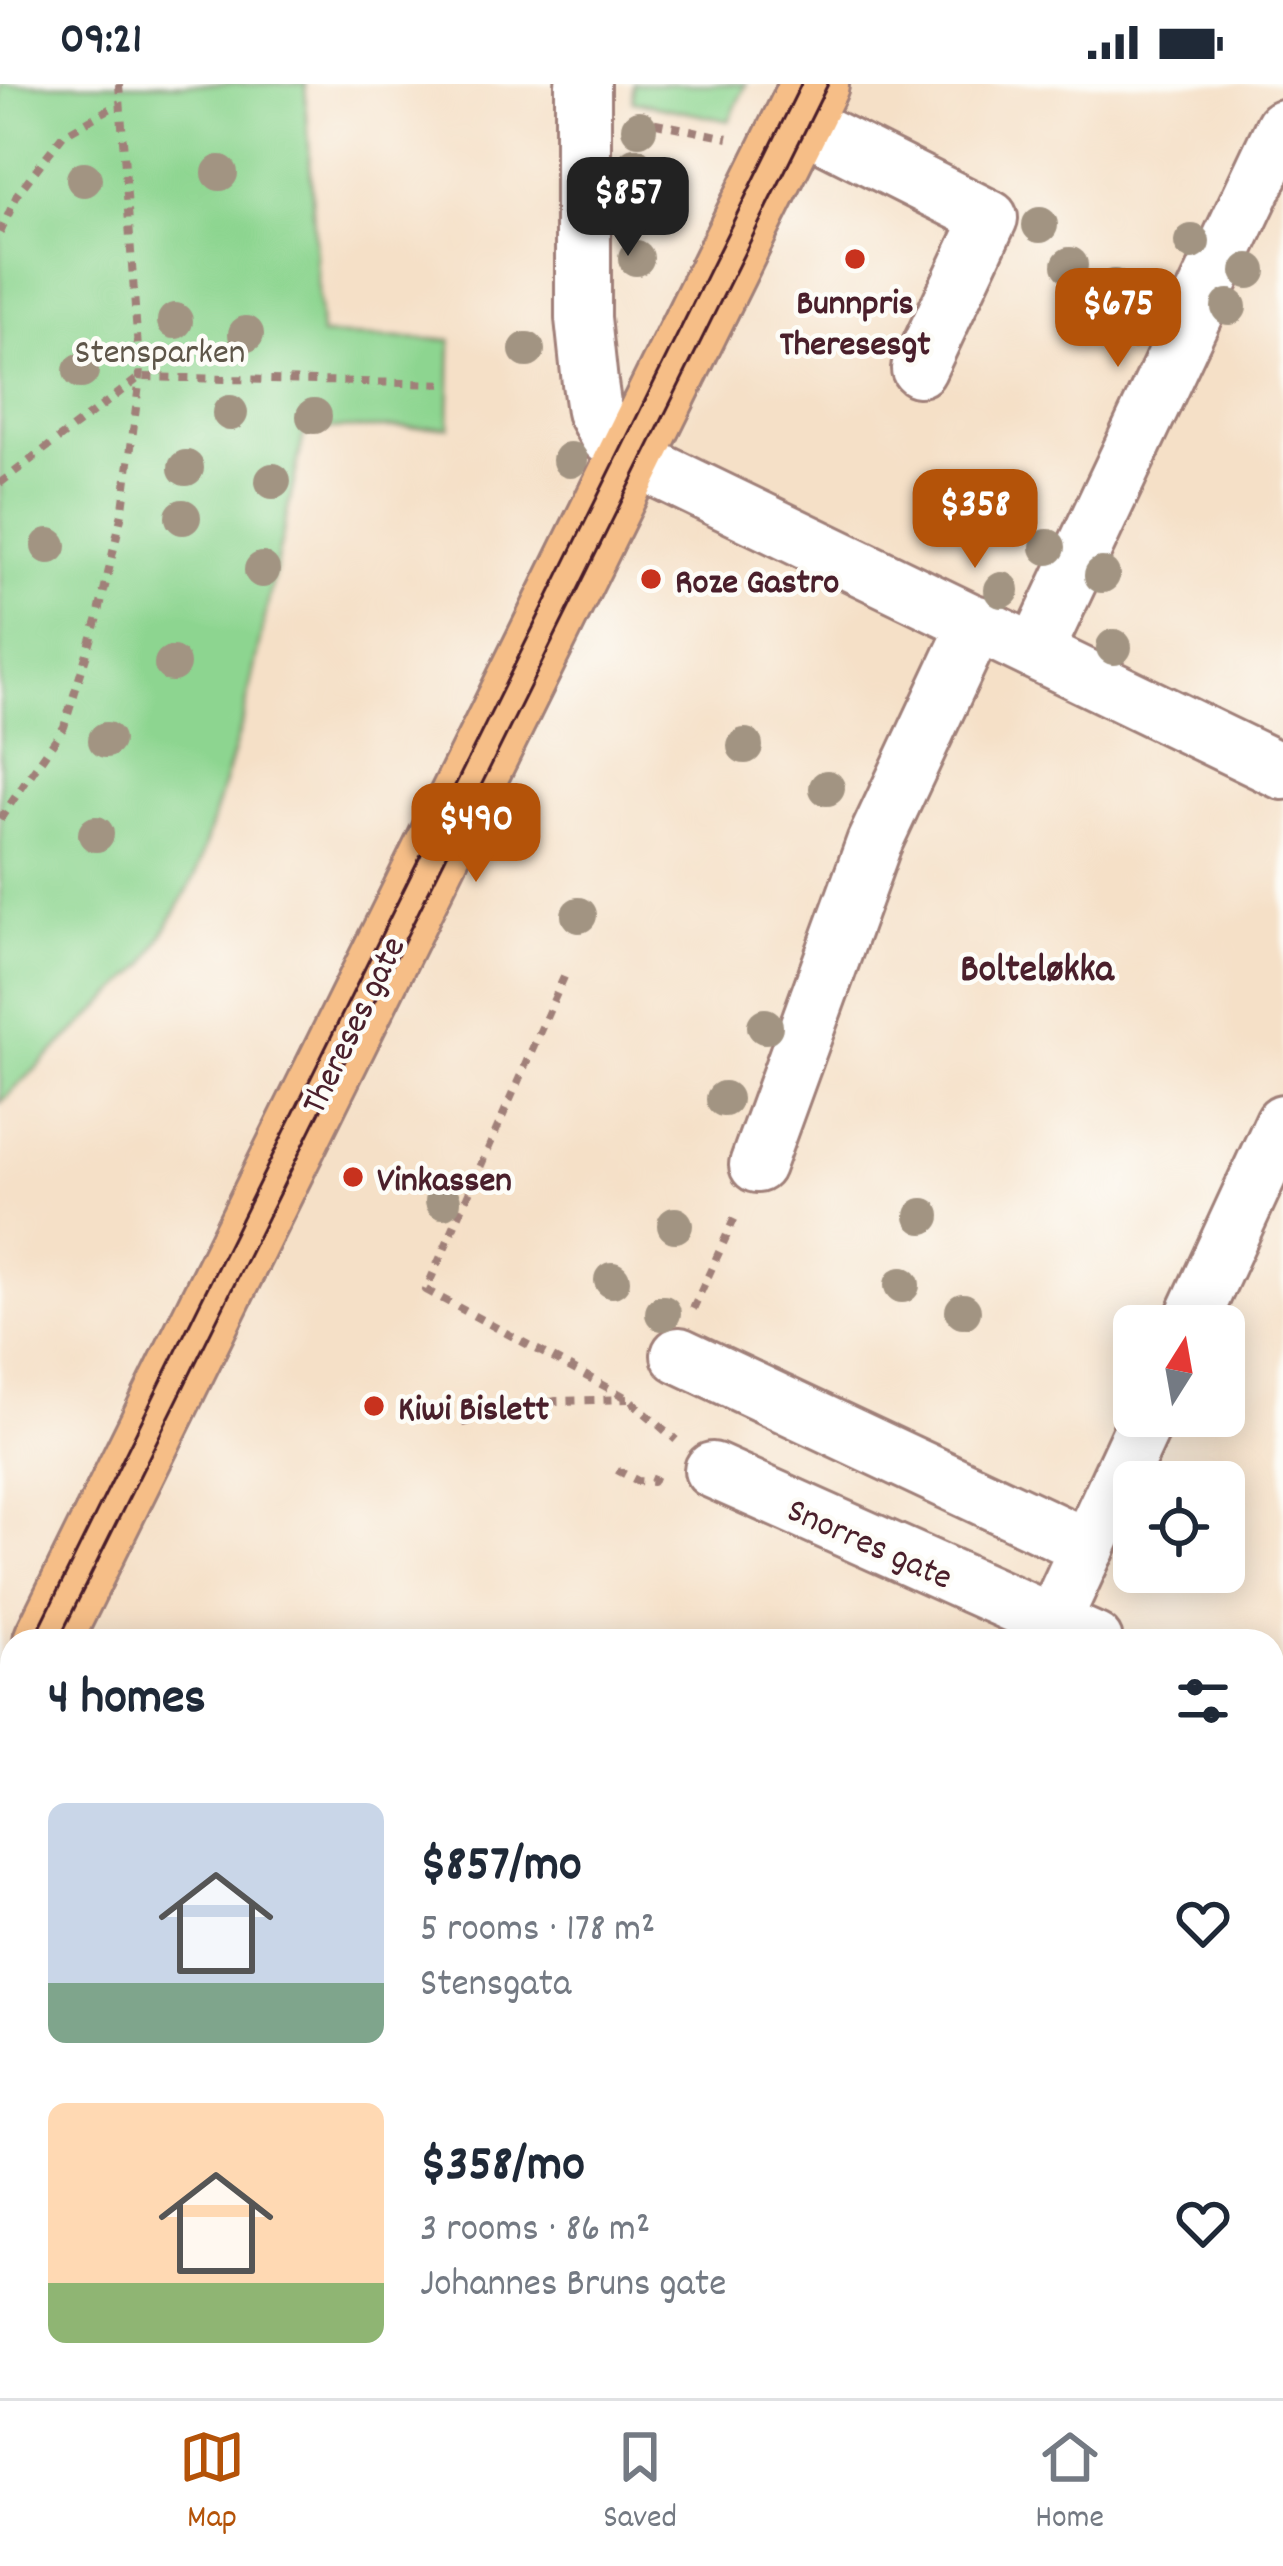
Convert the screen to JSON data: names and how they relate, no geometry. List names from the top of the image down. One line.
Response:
{"streets":{"main road":["Thereses gate"],"street":["Snorres gate"]},"districts":["Bolteløkka"],"parks":["Stensparken"],"places":["Bunnpris Theresesgt","Roze Gastro","Vinkassen","Kiwi Bislett"],"north":"top","page":{"status":"09:21","price":["$857","$675","$358","$490"],"heading":"4 homes","list":[{"name":"$857/mo","note":"5 rooms · 178 m² · Stensgata"},{"name":"$358/mo","note":"3 rooms · 86 m² · Johannes Bruns gate"}],"tabs":["Map","Saved","Home"]}}
